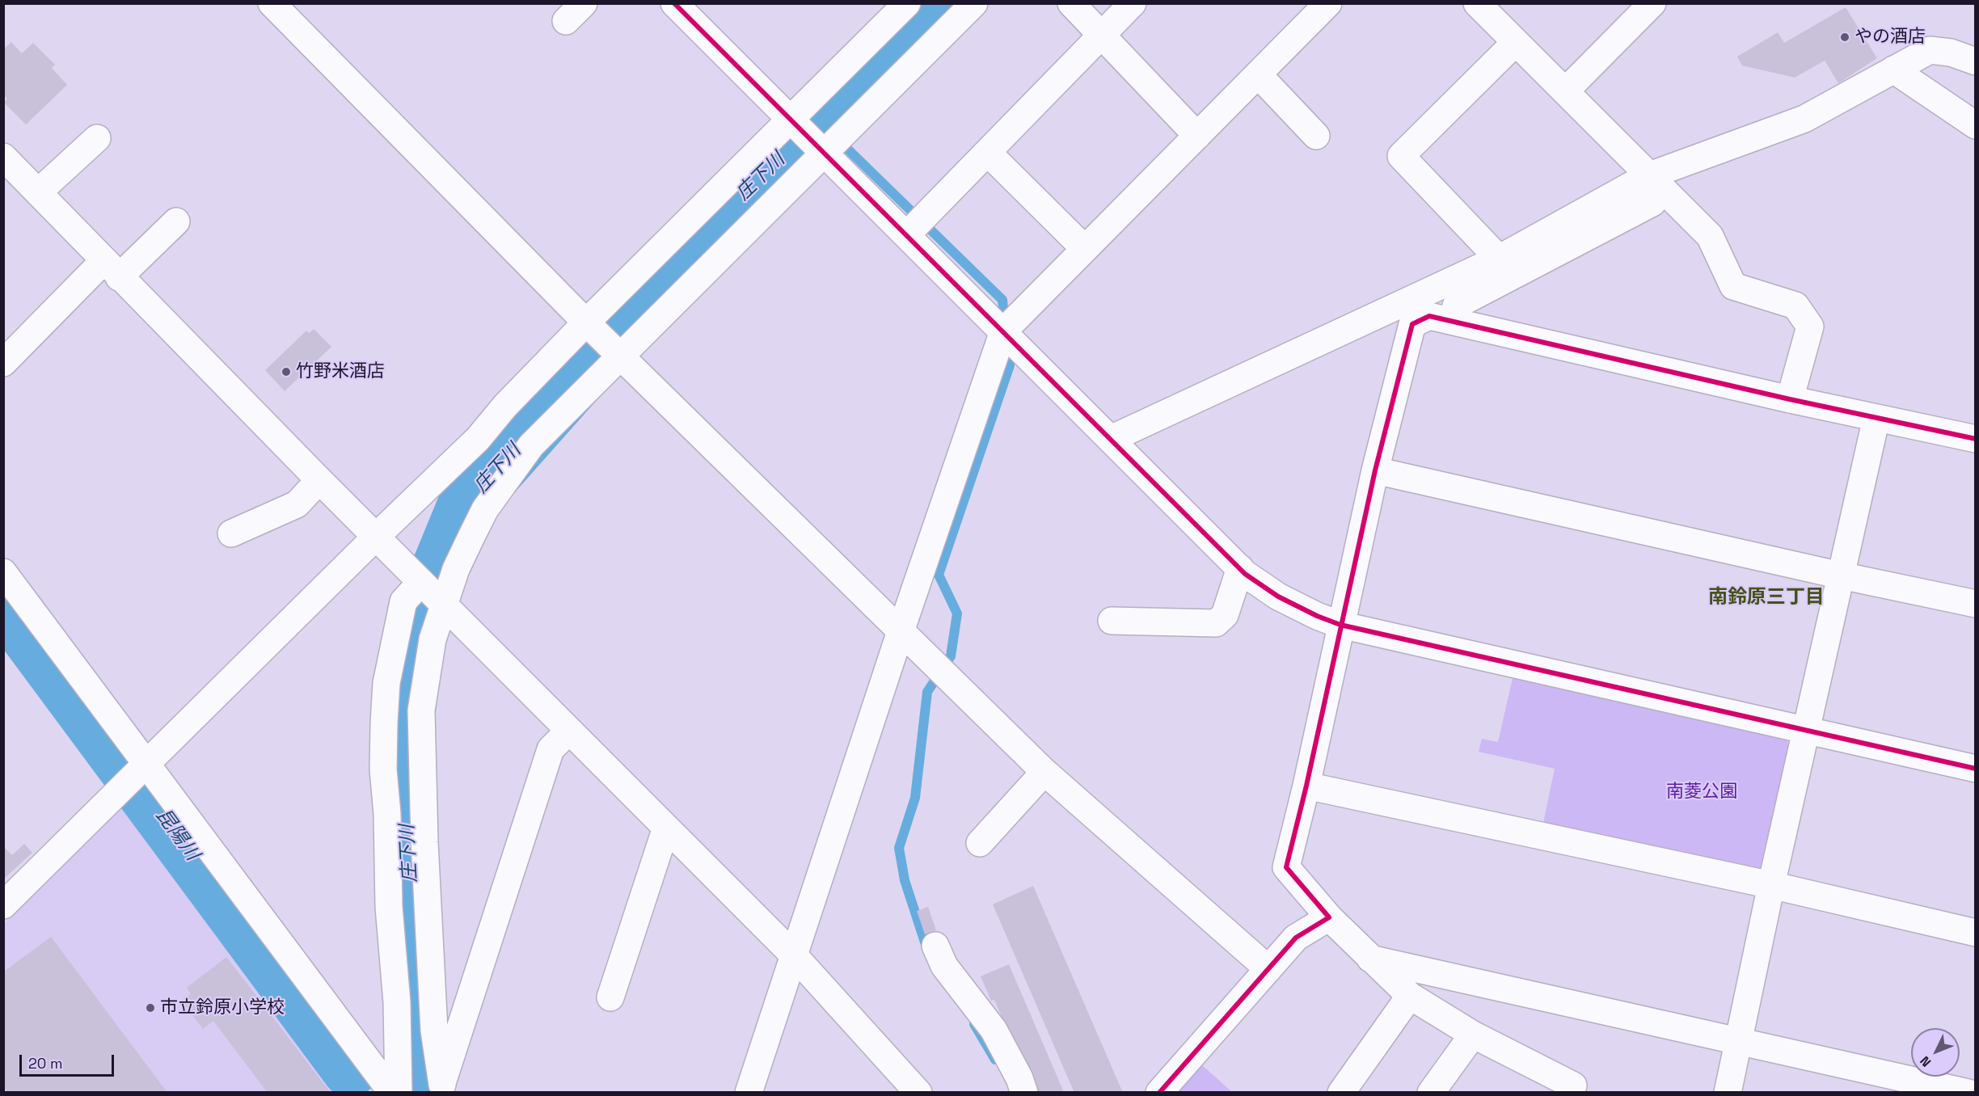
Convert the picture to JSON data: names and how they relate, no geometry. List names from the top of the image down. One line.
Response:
{"districts":["南鈴原三丁目"],"water":["庄下川","昆陽川"],"parks":["南菱公園"],"places":["やの酒店","竹野米酒店","市立鈴原小学校"],"scale_bar":"20 m","north":"bottom left"}
